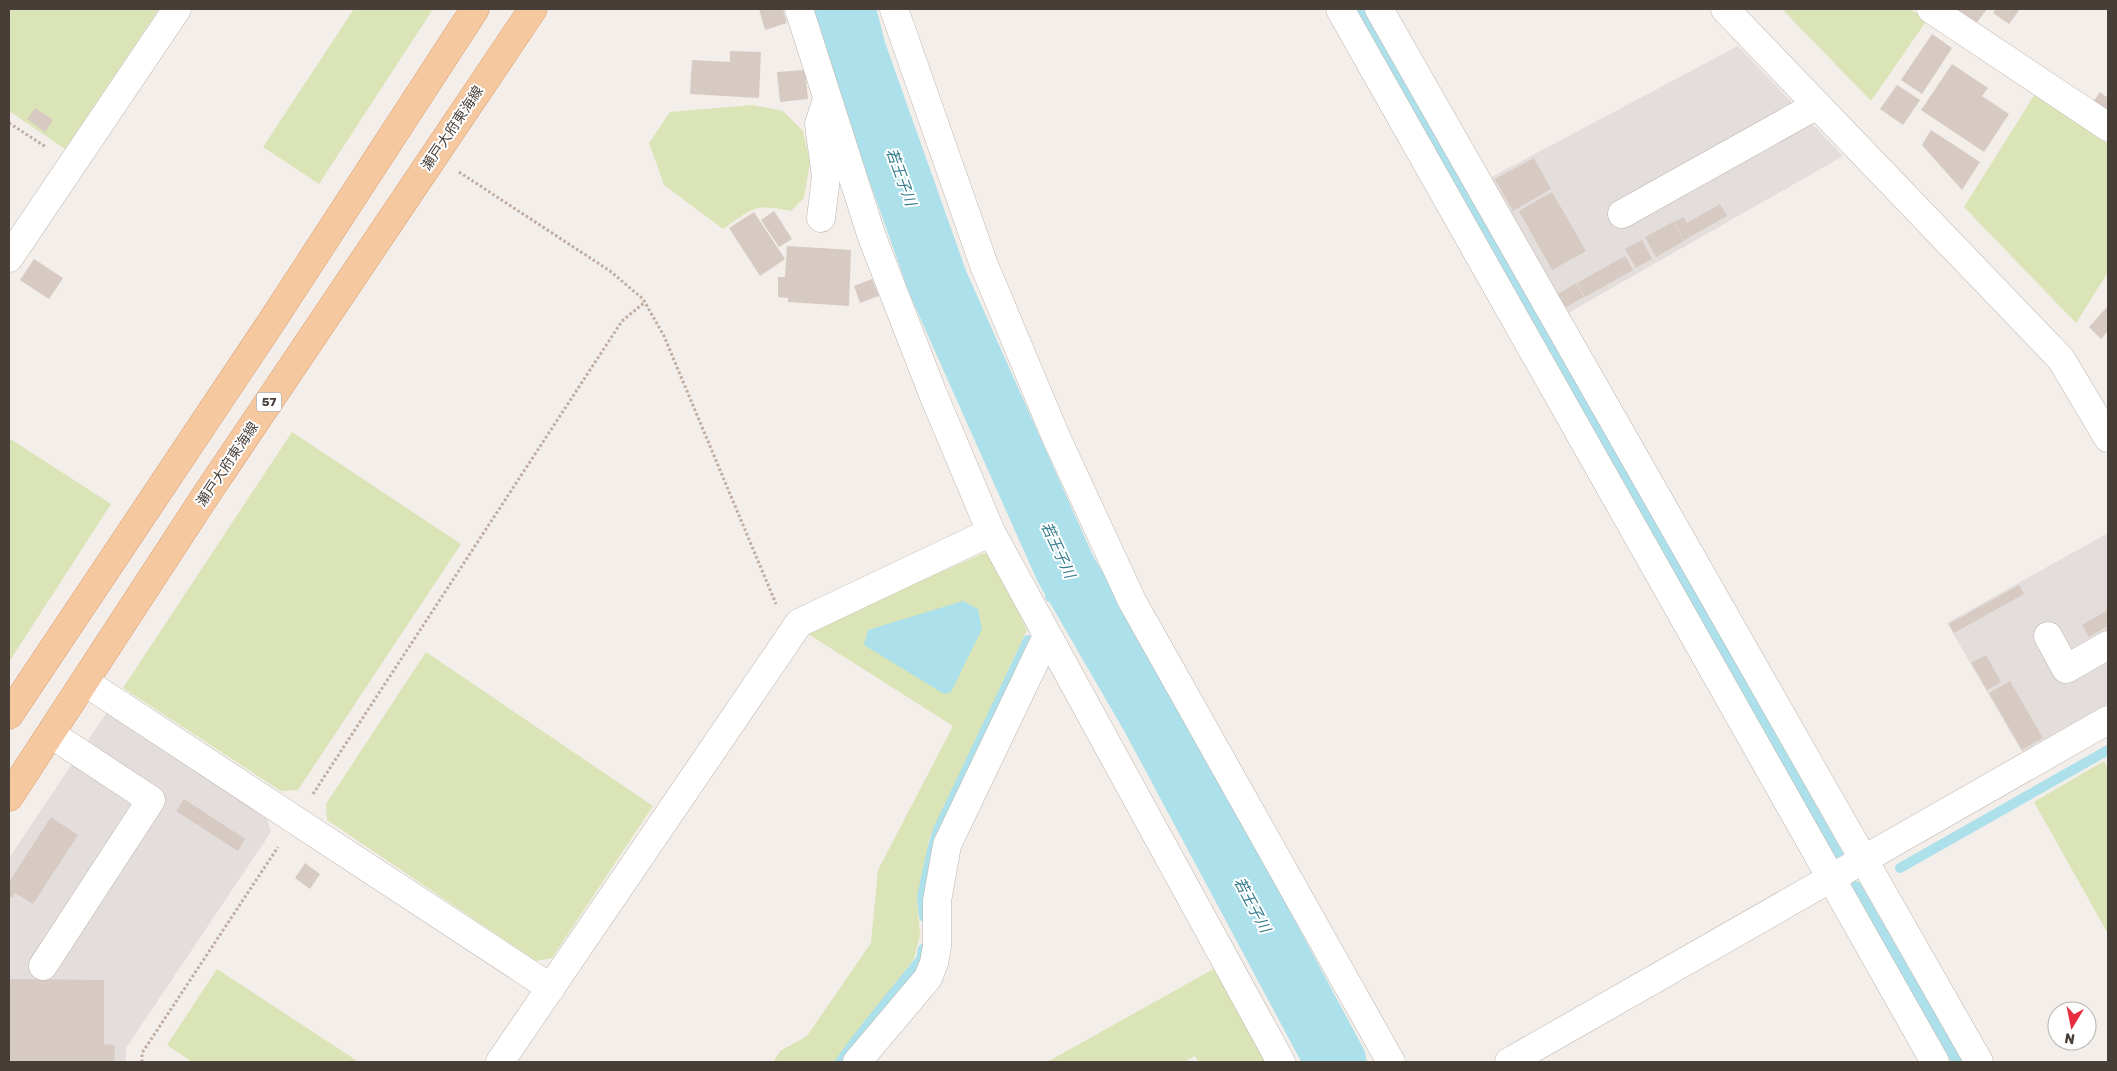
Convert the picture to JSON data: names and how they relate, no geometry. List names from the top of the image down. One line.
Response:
{"streets":{"main road":["瀬戸大府東海線","57"]},"water":["若王子川"],"north":"bottom"}
